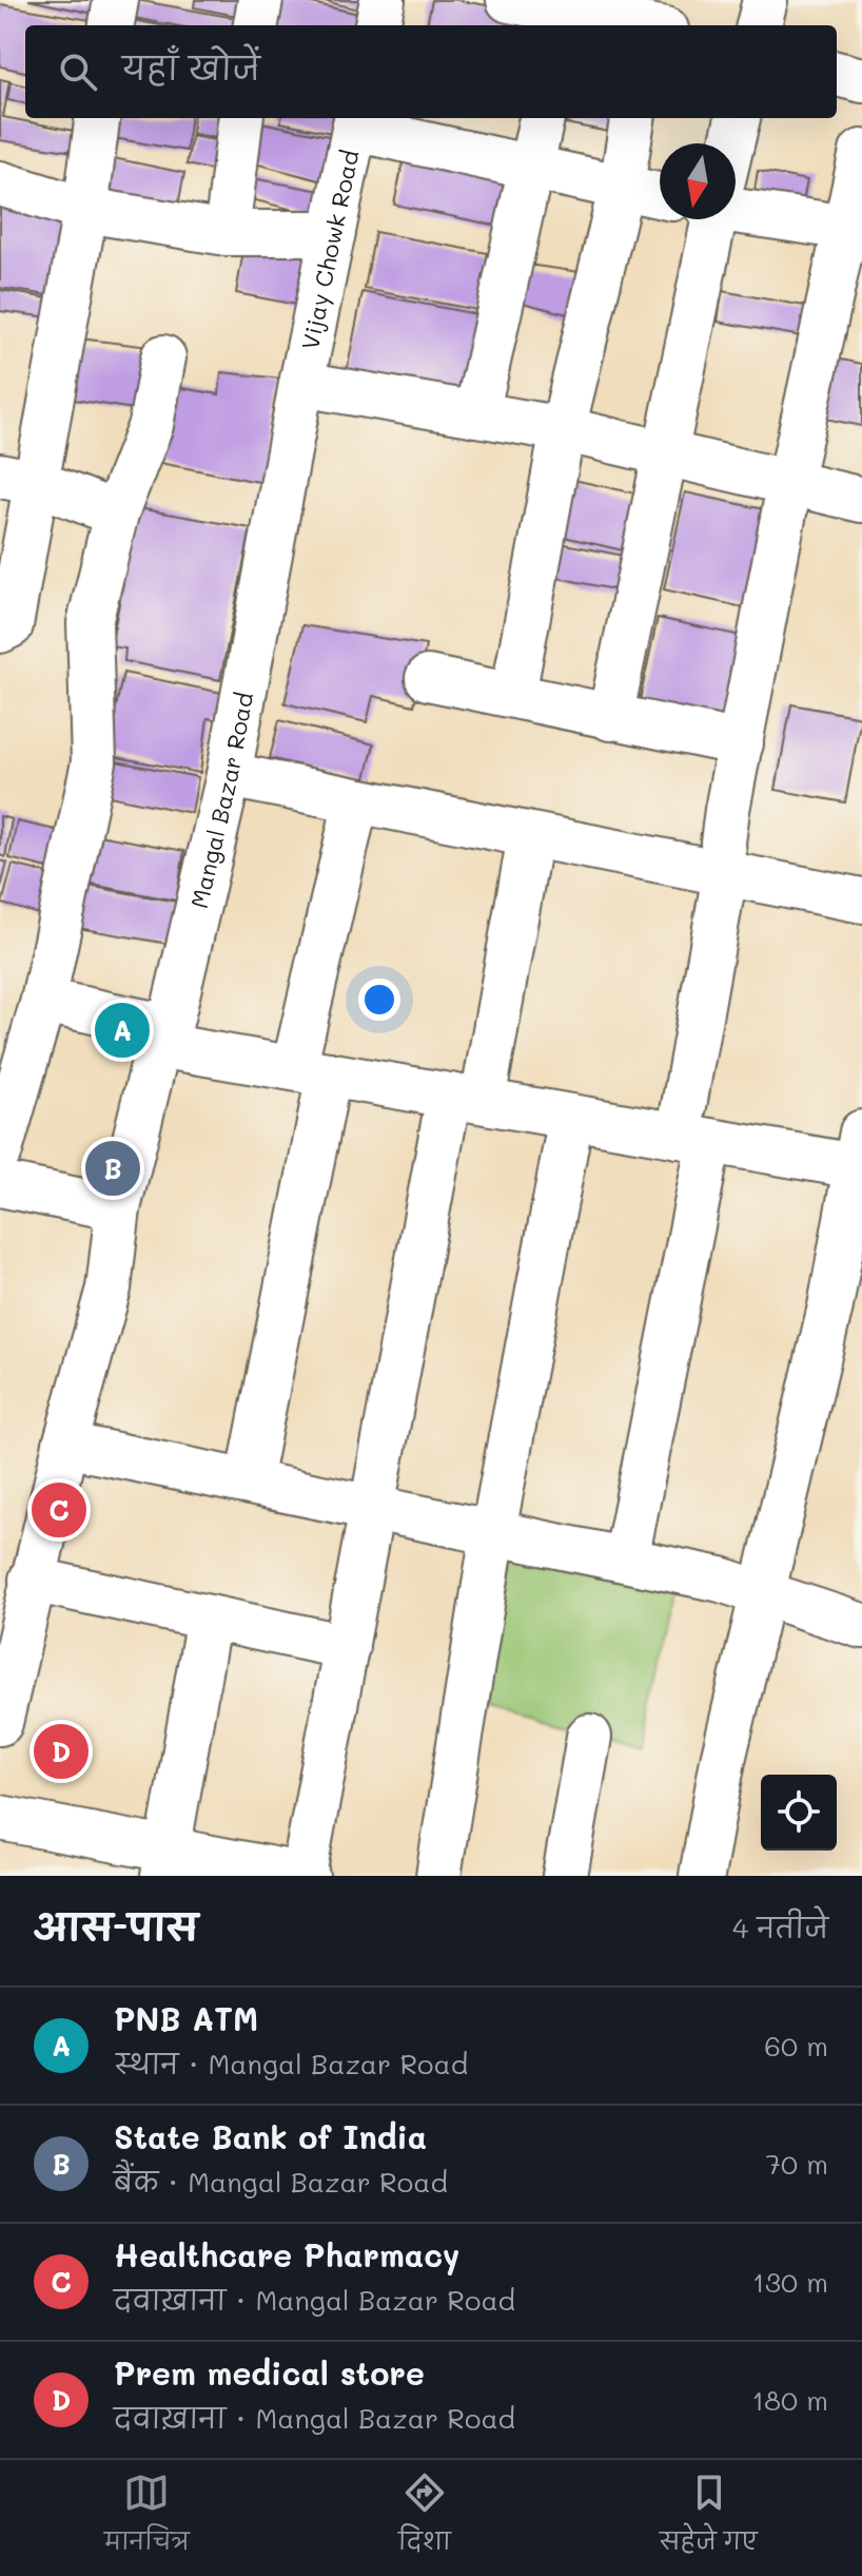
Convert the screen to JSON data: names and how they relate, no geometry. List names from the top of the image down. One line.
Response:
{"streets":{"street":["Vijay Chowk Road","Mangal Bazar Road"]},"crossings":[["Vijay Chowk Road","Mangal Bazar Road"]],"north":"bottom","page":{"search":"यहाँ खोजें","pins":["A","B","C","D"],"heading":["आस-पास","4 नतीजे"],"list":[{"mark":"A","name":"PNB ATM","note":"स्थान · Mangal Bazar Road","value":"60 m"},{"mark":"B","name":"State Bank of India","note":"बैंक · Mangal Bazar Road","value":"70 m"},{"mark":"C","name":"Healthcare Pharmacy","note":"दवाख़ाना · Mangal Bazar Road","value":"130 m"},{"mark":"D","name":"Prem medical store","note":"दवाख़ाना · Mangal Bazar Road","value":"180 m"}],"nav":["मानचित्र","दिशा","सहेजे गए"]}}
